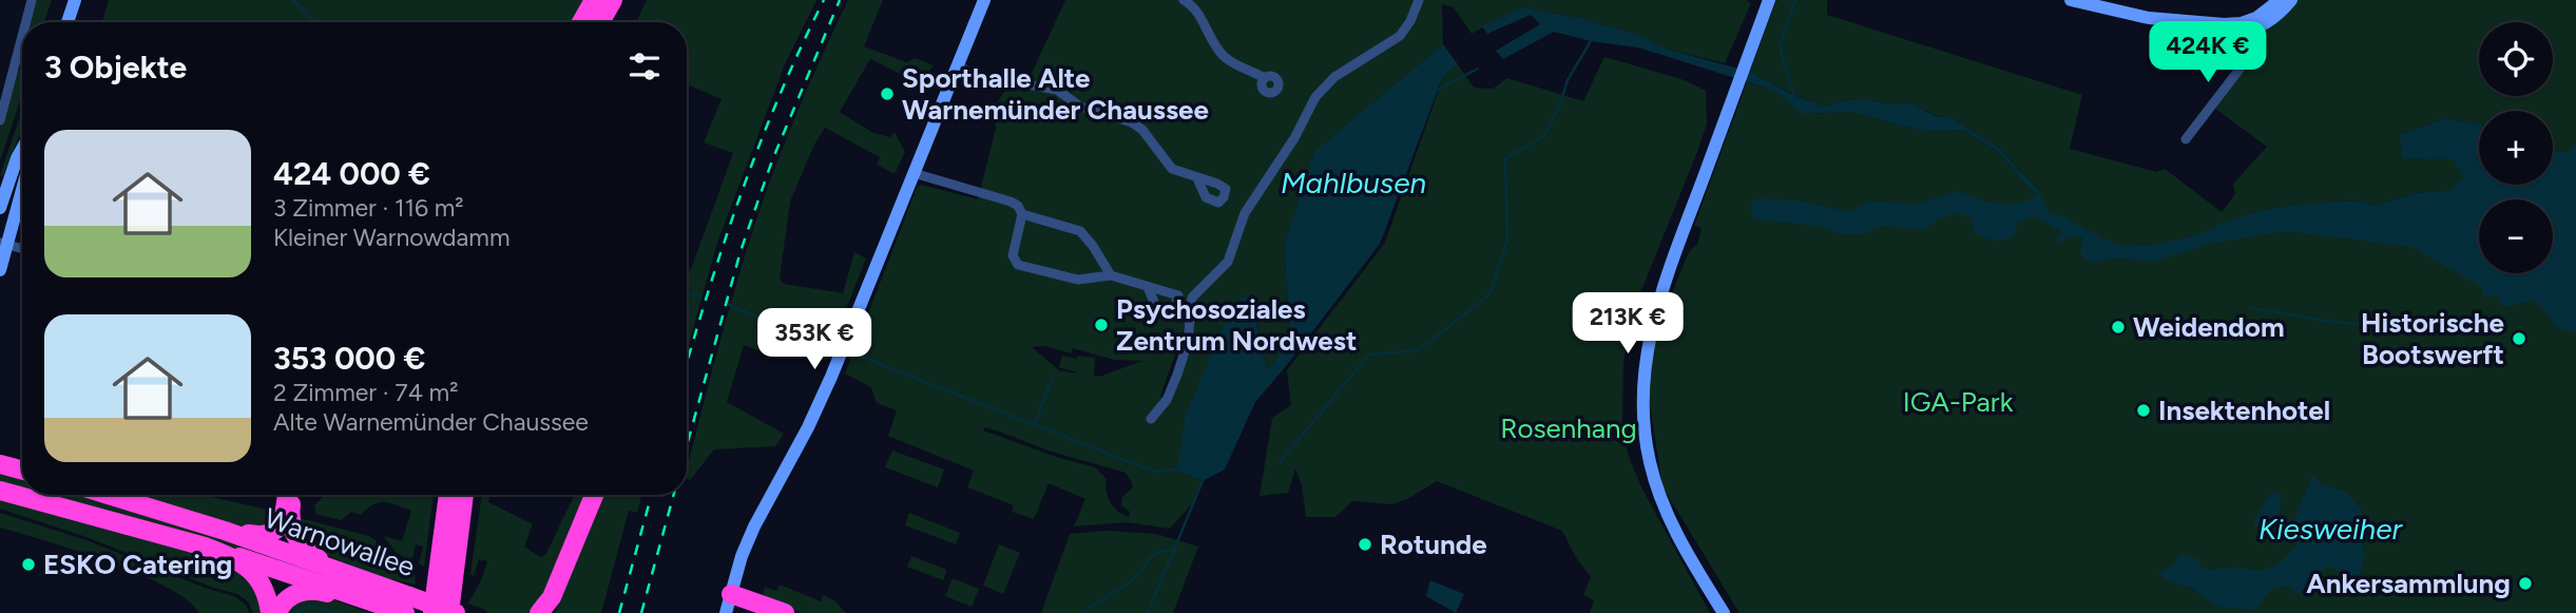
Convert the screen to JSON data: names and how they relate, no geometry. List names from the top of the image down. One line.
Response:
{"streets":{"highway":["Warnowallee"]},"water":["Mahlbusen","Kiesweiher"],"parks":["IGA-Park","Rosenhang"],"places":["Sporthalle Alte Warnemünder Chaussee","Psychosoziales Zentrum Nordwest","Weidendom","Historische Bootswerft","Insektenhotel","Rotunde","ESKO Catering","Ankersammlung"],"page":{"price":["424K €","213K €","353K €"],"map_buttons":["+","−"],"heading":"3 Objekte","list":[{"name":"424 000 €","note":"3 Zimmer · 116 m² · Kleiner Warnowdamm"},{"name":"353 000 €","note":"2 Zimmer · 74 m² · Alte Warnemünder Chaussee"}]}}
